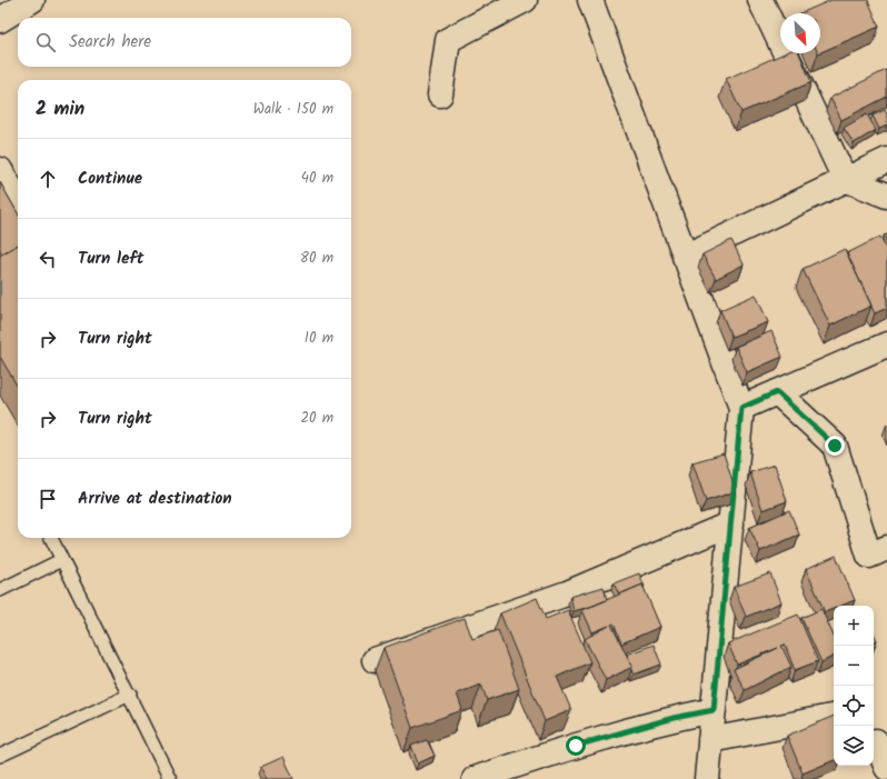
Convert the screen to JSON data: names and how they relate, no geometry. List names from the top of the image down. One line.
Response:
{"north":"bottom right","page":{"search":"Search here","heading":["2 min","Walk · 150 m"],"list":[["Continue","40 m"],["Turn left","80 m"],["Turn right","10 m"],["Turn right","20 m"],"Arrive at destination"],"map_buttons":["+","−"]}}
